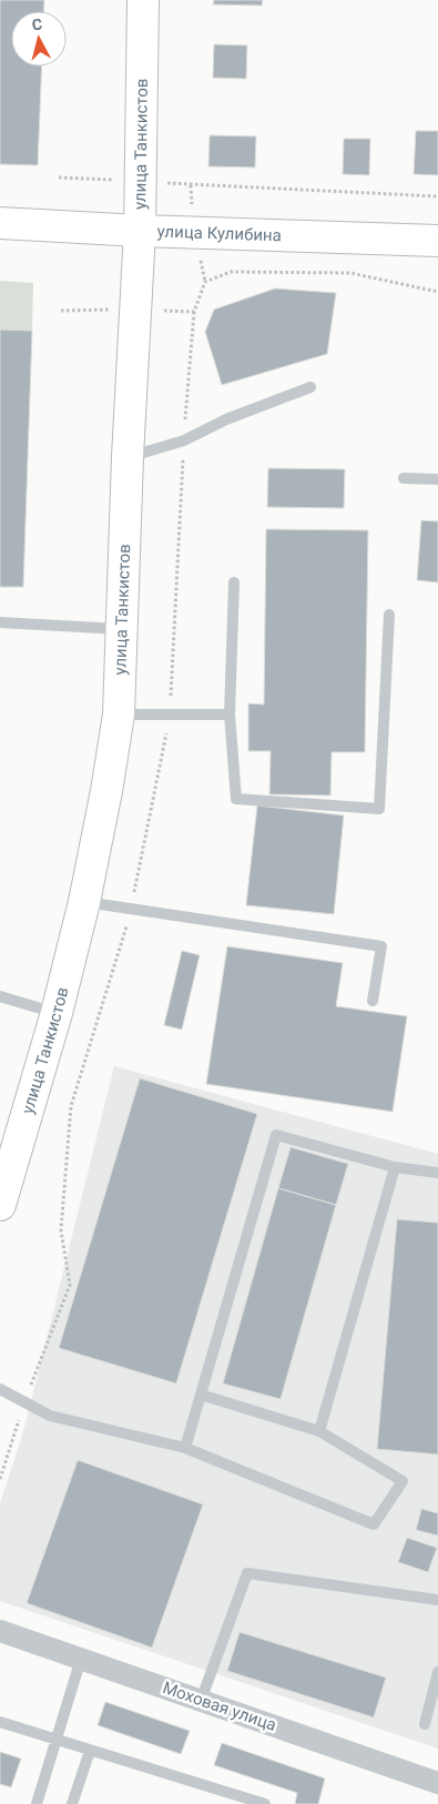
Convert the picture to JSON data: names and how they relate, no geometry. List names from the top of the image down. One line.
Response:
{"streets":{"main road":["улица Танкистов","улица Кулибина"],"street":["Моховая улица"]},"crossings":[["улица Танкистов","улица Кулибина"]],"north":"top"}
